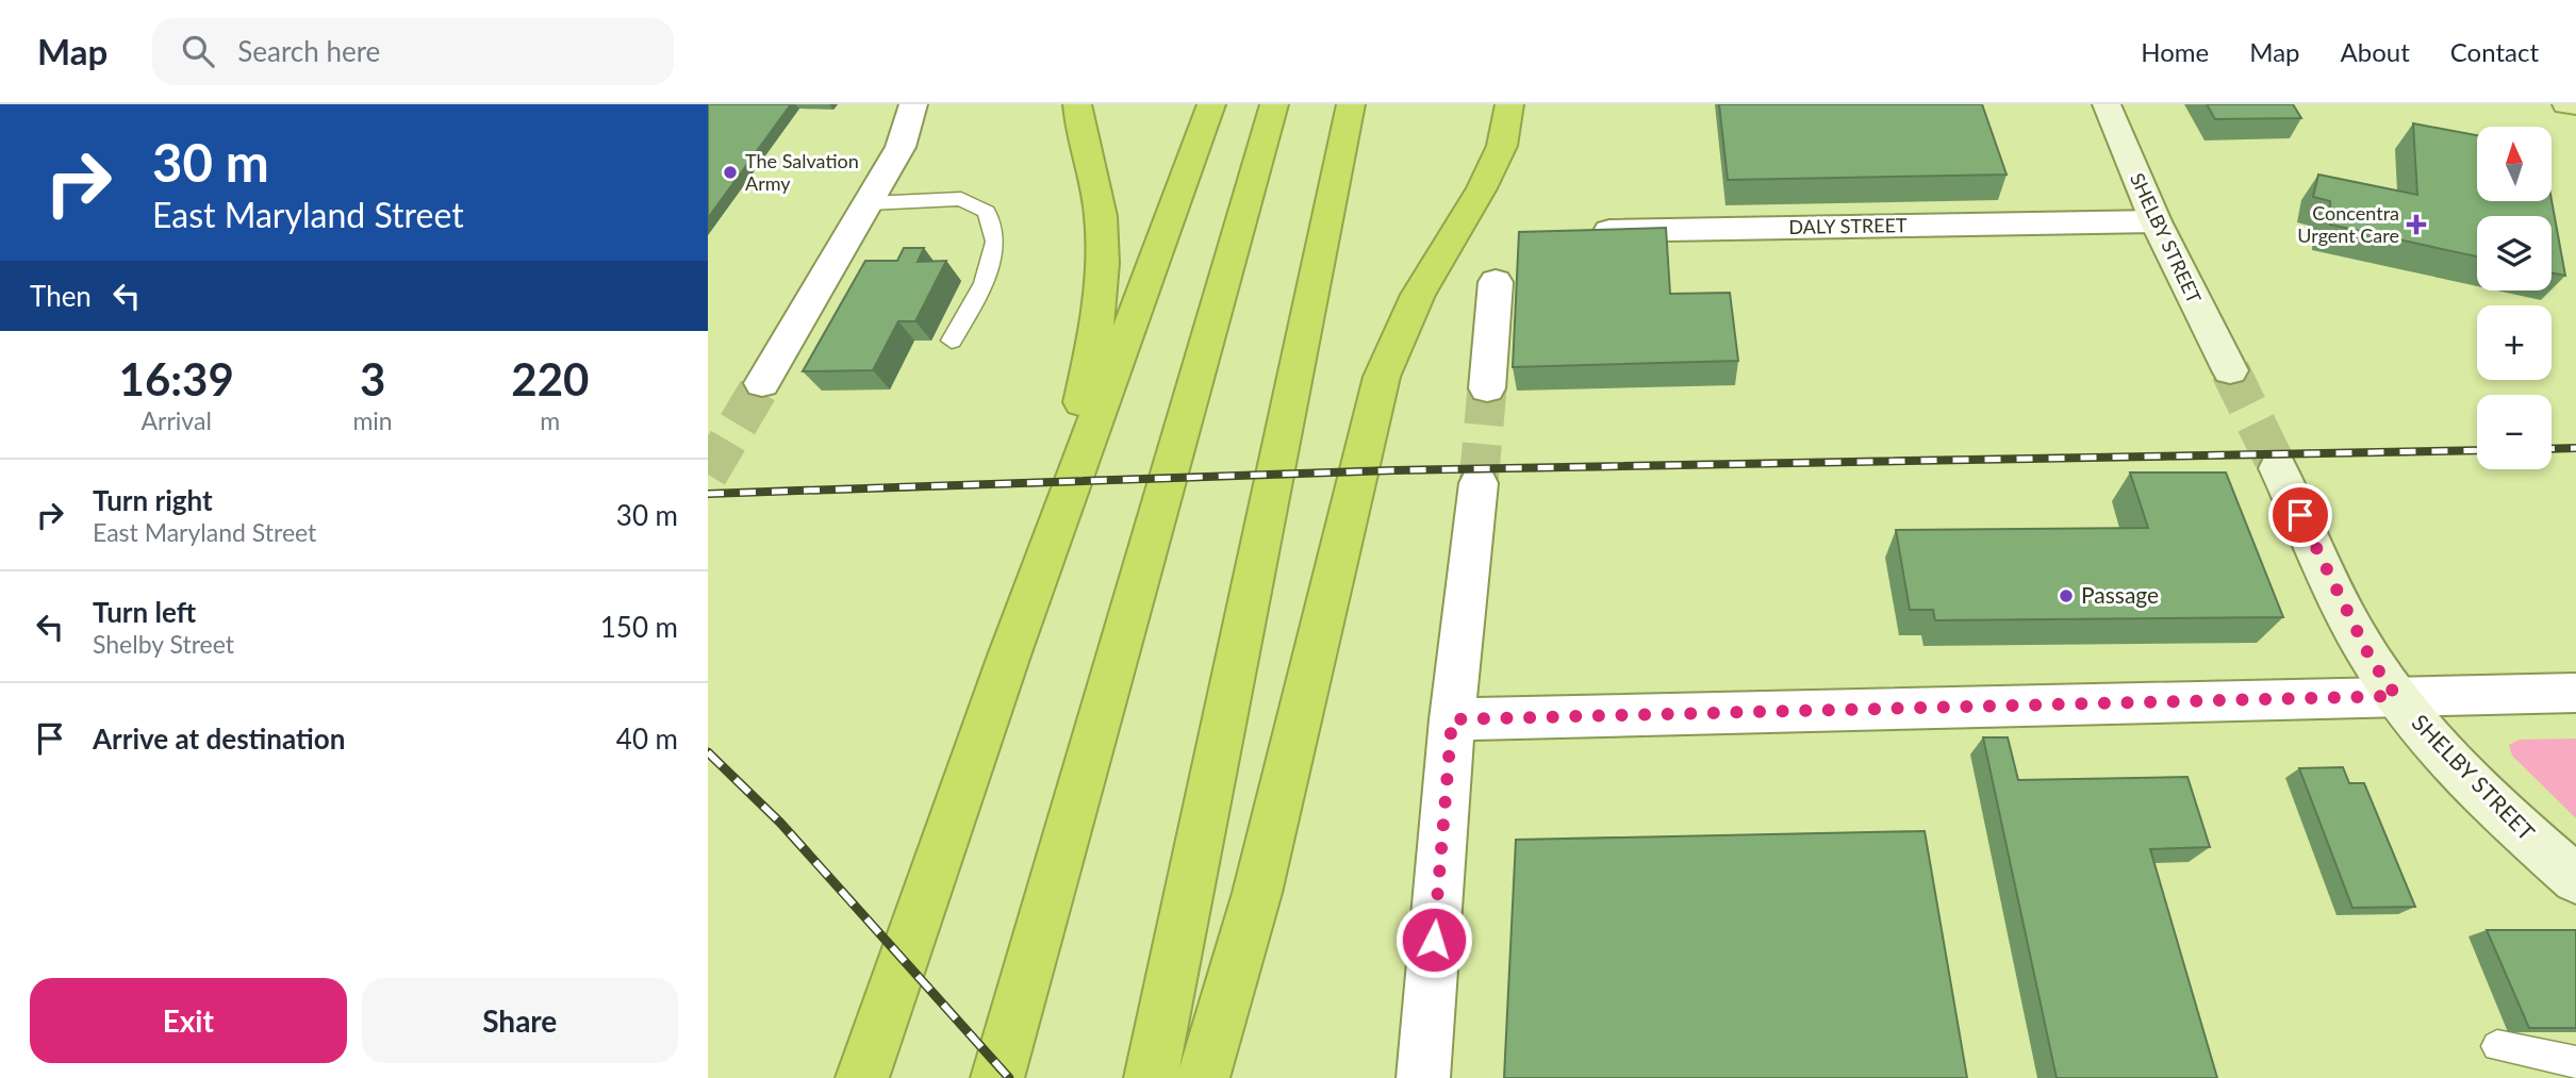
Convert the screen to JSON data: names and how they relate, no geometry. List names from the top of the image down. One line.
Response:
{"streets":{"main road":["SHELBY STREET"],"street":["DALY STREET"]},"crossings":[["DALY STREET","SHELBY STREET"]],"places":{"other":["The Salvation Army","Passage"],"health":["Concentra Urgent Care"]},"north":"top","page":{"header":"Map","search":"Search here","nav":["Home","Map","About","Contact"],"turn":["30 m","East Maryland Street"],"map_buttons":["+","−"],"then":"Then","eta":["16:39","Arrival","3","min","220","m"],"list":[{"name":"Turn right","note":"East Maryland Street","value":"30 m"},{"name":"Turn left","note":"Shelby Street","value":"150 m"},{"name":"Arrive at destination","value":"40 m"}],"buttons":["Exit","Share"]}}
